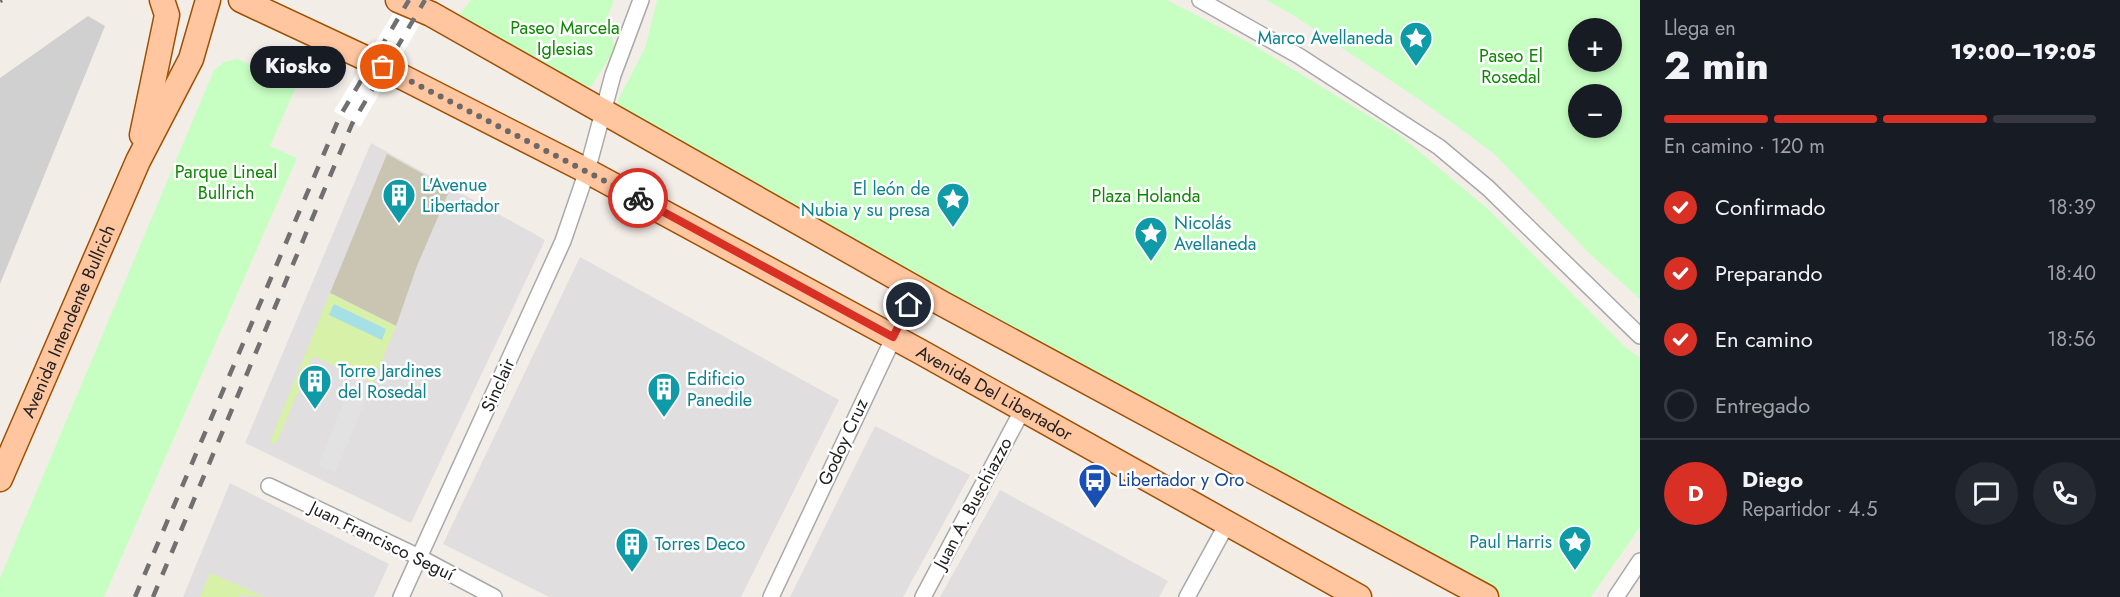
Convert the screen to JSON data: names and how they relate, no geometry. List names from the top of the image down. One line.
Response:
{"streets":{"main road":["Avenida Intendente Bullrich","Avenida Del Libertador"],"street":["Sinclair","Godoy Cruz","Juan A. Buschiazzo","Juan Francisco Seguí"]},"crossings":[["Sinclair","Avenida Del Libertador"],["Sinclair","Juan Francisco Seguí"],["Avenida Del Libertador","Godoy Cruz"],["Avenida Del Libertador","Juan A. Buschiazzo"]],"parks":["Paseo Marcela Iglesias","Paseo El Rosedal","Parque Lineal Bullrich","Plaza Holanda"],"places":{"other":["Kiosko"],"place":["Marco Avellaneda","El león de Nubia y su presa","Nicolás Avellaneda","Paul Harris"],"building":["L'Avenue Libertador","Torre Jardines del Rosedal","Edificio Panedile","Torres Deco"],"bus stop":["Libertador y Oro"]},"page":{"heading":["2 min","Llega en","19:00–19:05"],"panel":["Diego","Repartidor · 4.5"],"map_buttons":["+","−"],"bubble":"Kiosko","bar":"En camino · 120 m","list":[["Confirmado","18:39"],["Preparando","18:40"],["En camino","18:56"],"Entregado"],"round":"D"}}
